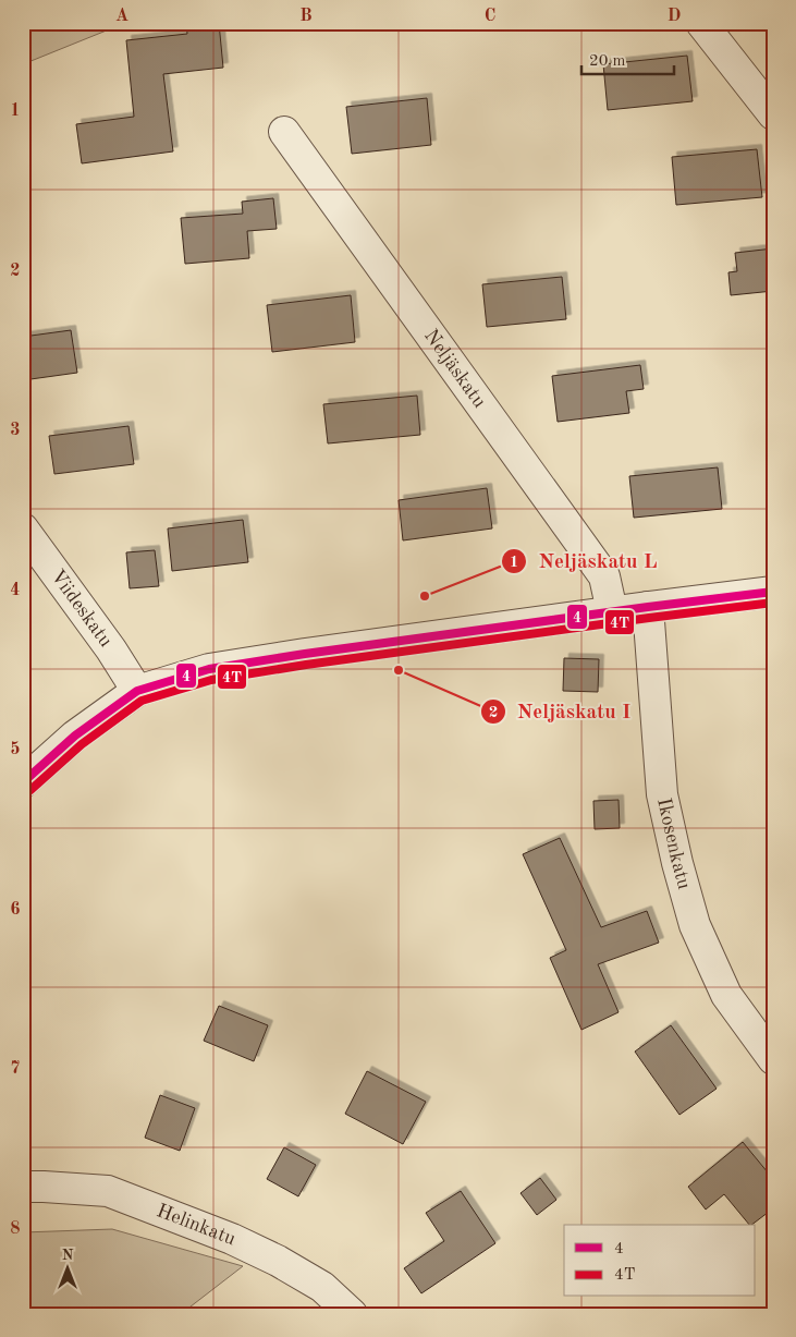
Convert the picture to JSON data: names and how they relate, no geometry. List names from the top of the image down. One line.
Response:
{"streets":{"street":["Neljäskatu","Viideskatu","Ikosenkatu","Helinkatu"]},"places":["Neljäskatu L","Neljäskatu I"],"lines":["transit line 4","transit line 4T"],"legend":["4","4T"],"scale_bar":"20 m","north":"top","grid":{"columns":["A","B","C","D"],"rows":["1","2","3","4","5","6","7","8"]}}
